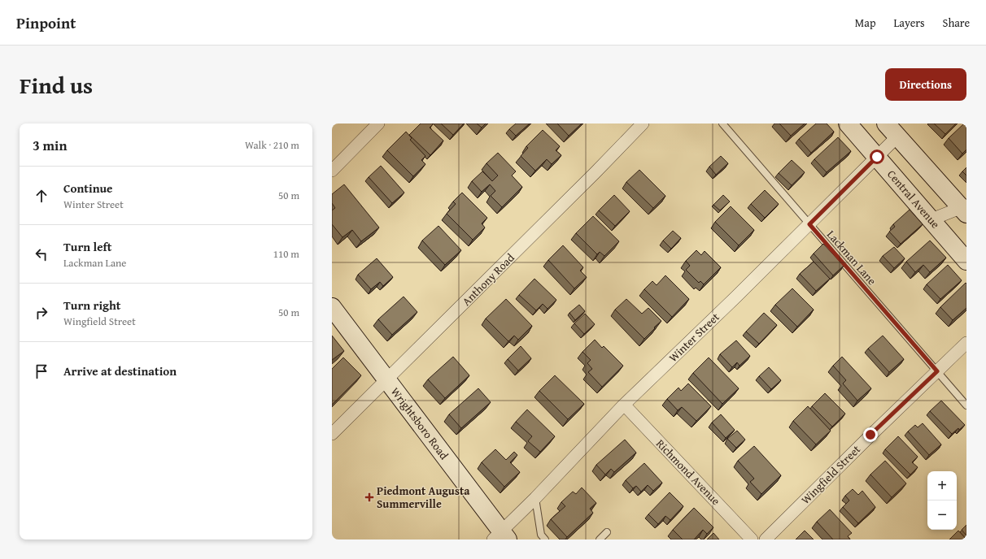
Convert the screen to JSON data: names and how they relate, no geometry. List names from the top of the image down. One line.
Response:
{"streets":{"main road":["Central Avenue","Wrightsboro Road"],"street":["Anthony Road","Winter Street","Richmond Avenue","Wingfield Street"],"lane":["Lackman Lane"]},"crossings":[["Central Avenue","Winter Street"],["Lackman Lane","Winter Street"],["Lackman Lane","Wingfield Street"],["Anthony Road","Wrightsboro Road"],["Winter Street","Wrightsboro Road"],["Winter Street","Richmond Avenue"]],"places":{"health":["Piedmont Augusta Summerville"]},"page":{"header":"Pinpoint","nav":["Map","Layers","Share"],"title":"Find us","buttons":"Directions","heading":["3 min","Walk · 210 m"],"list":[["Continue","Winter Street","50 m"],["Turn left","Lackman Lane","110 m"],["Turn right","Wingfield Street","50 m"],"Arrive at destination"],"map_buttons":["+","−"]}}
